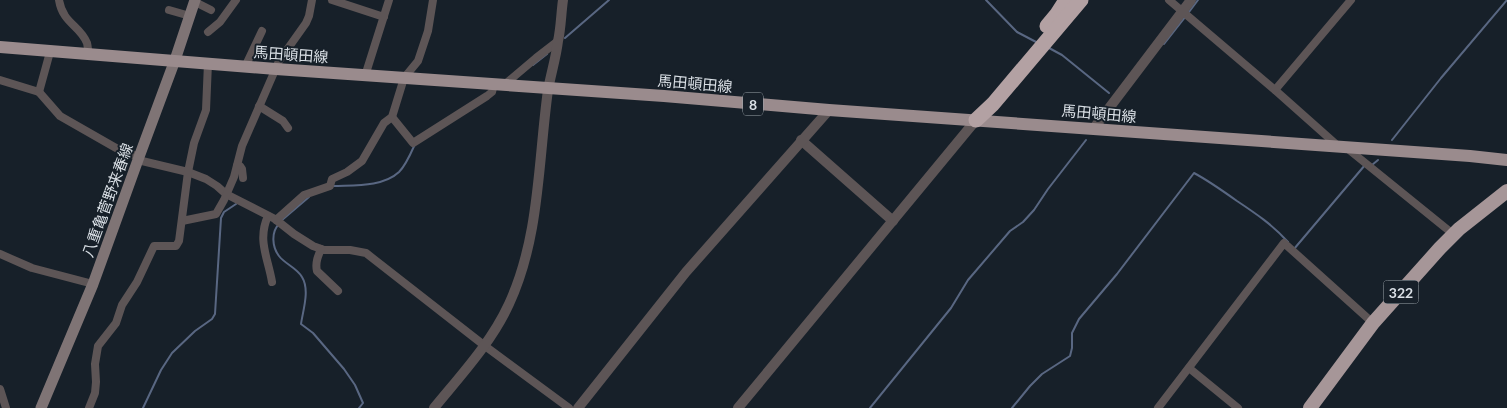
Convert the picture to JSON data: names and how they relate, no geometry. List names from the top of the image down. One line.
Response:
{"streets":{"highway":["322"],"main road":["馬田頓田線","8","八重亀菅野来春線"]},"crossings":[["馬田頓田線","八重亀菅野来春線"]]}
